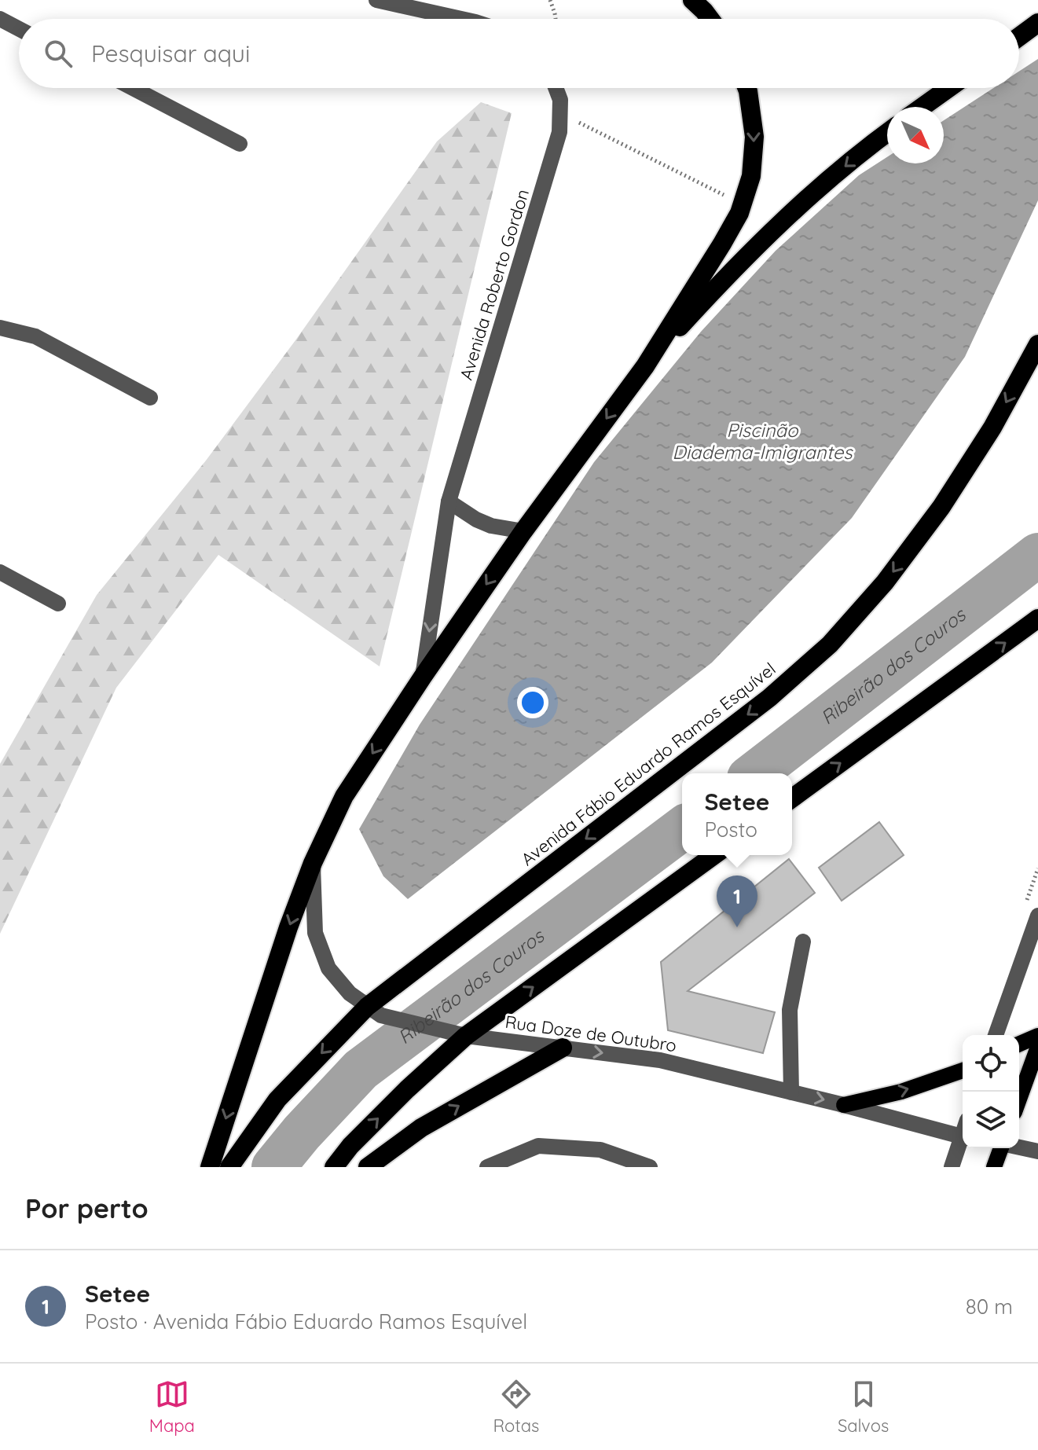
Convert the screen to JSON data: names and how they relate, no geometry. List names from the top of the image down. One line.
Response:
{"streets":{"highway":["Avenida Fábio Eduardo Ramos Esquível"],"street":["Avenida Roberto Gordon","Rua Doze de Outubro"]},"crossings":[["Avenida Fábio Eduardo Ramos Esquível","Rua Doze de Outubro"]],"water":["Piscinão Diadema-Imigrantes","Ribeirão dos Couros"],"north":"bottom right","page":{"search":"Pesquisar aqui","popup":["Setee","Posto"],"pins":"1","heading":"Por perto","list":[{"mark":"1","name":"Setee","note":"Posto · Avenida Fábio Eduardo Ramos Esquível","value":"80 m"}],"nav":["Mapa","Rotas","Salvos"]}}
